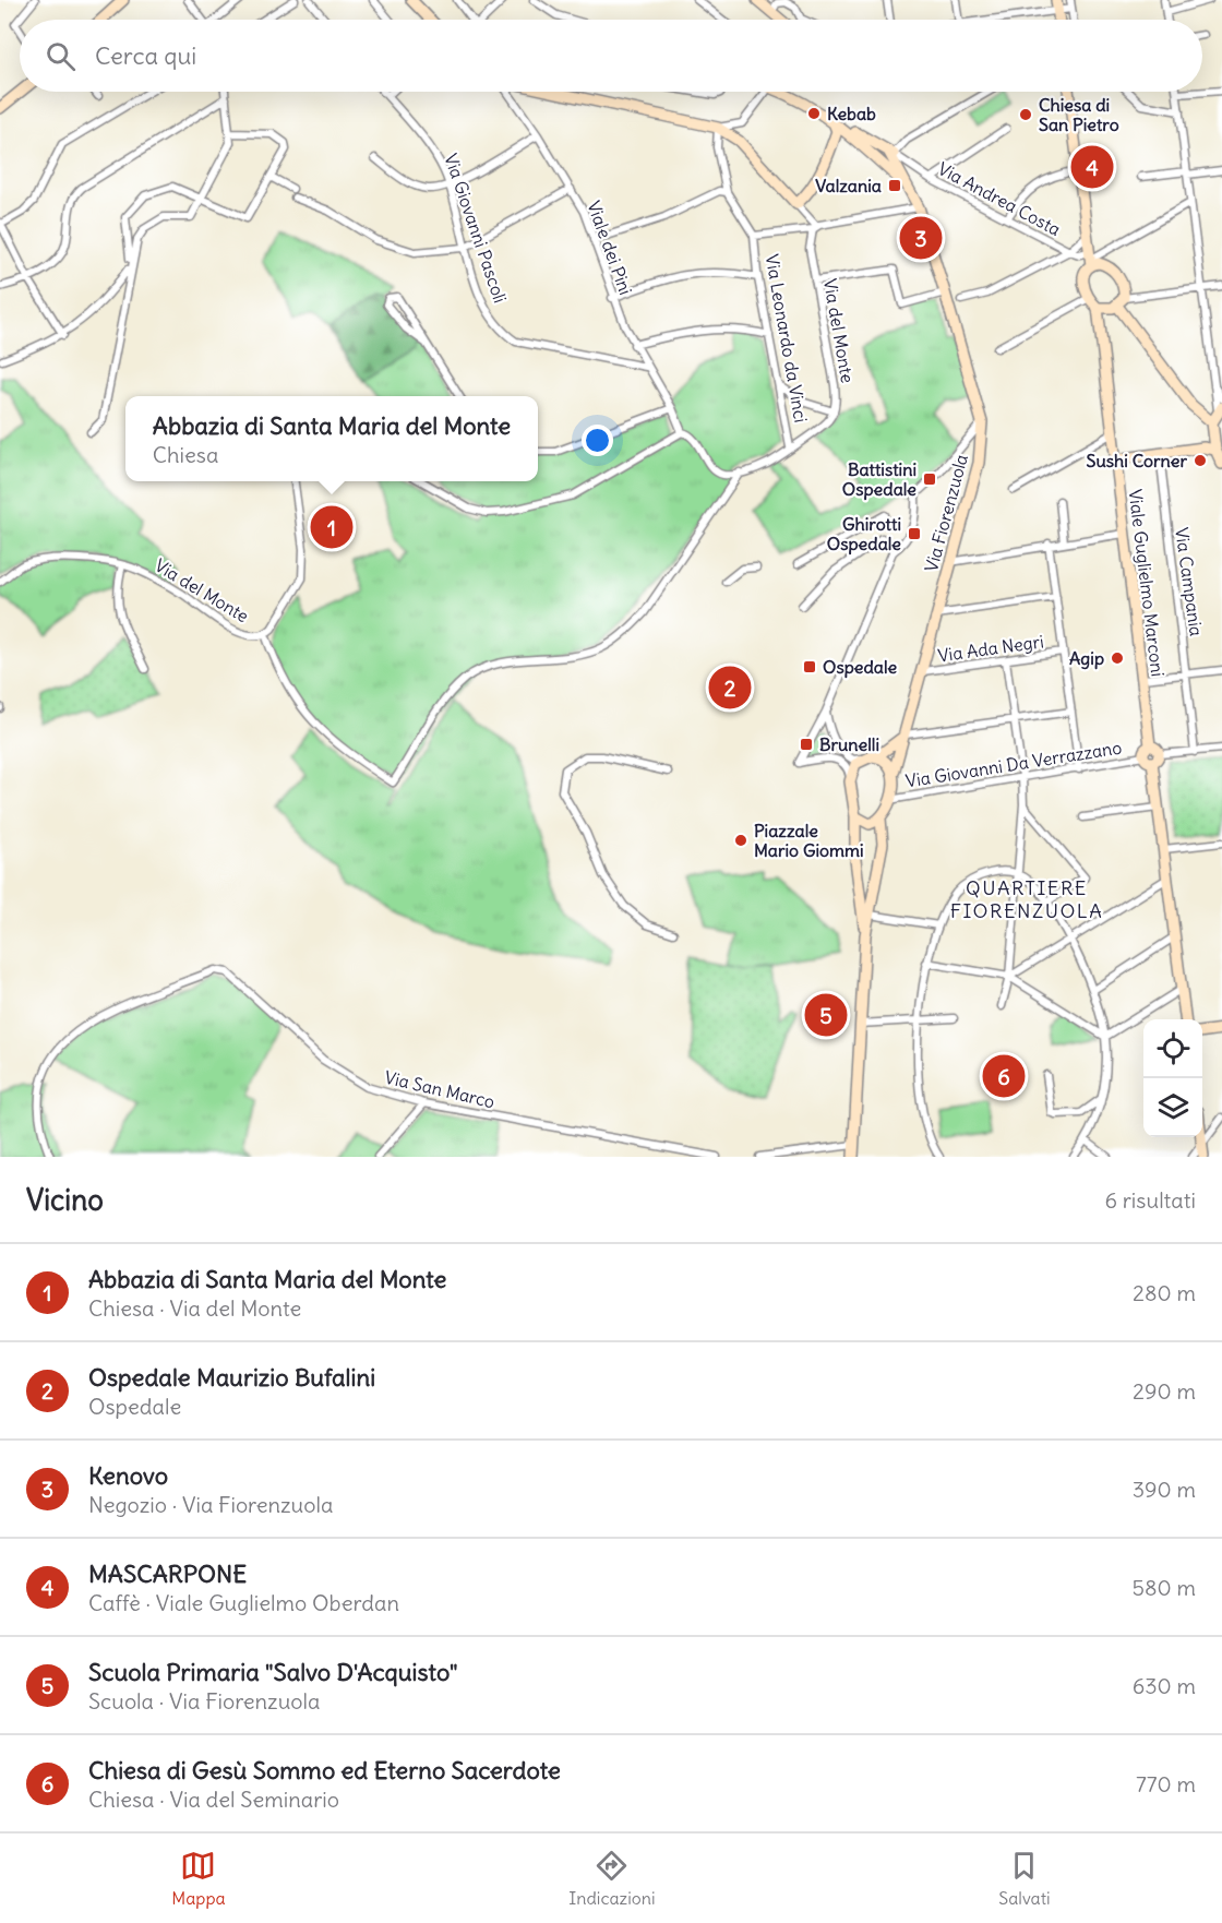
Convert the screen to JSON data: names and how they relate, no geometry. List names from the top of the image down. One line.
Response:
{"streets":{"street":["Via Andrea Costa","Via Giovanni Pascoli","Viale dei Pini","Via del Monte","Via Leonardo da Vinci","Via Fiorenzuola","Via Campania","Viale Guglielmo Marconi","Via Ada Negri","Via Giovanni Da Verrazzano","Via San Marco"]},"crossings":[["Via Andrea Costa","Via Fiorenzuola"],["Via Andrea Costa","Viale Guglielmo Marconi"],["Via Giovanni Pascoli","Viale dei Pini"],["Via del Monte","Via Leonardo da Vinci"],["Via Fiorenzuola","Via Ada Negri"],["Via Fiorenzuola","Via Giovanni Da Verrazzano"],["Via Campania","Via Giovanni Da Verrazzano"],["Viale Guglielmo Marconi","Via Giovanni Da Verrazzano"]],"districts":["QUARTIERE FIORENZUOLA"],"places":{"other":["Kebab","Chiesa di San Pietro","Sushi Corner","Agip","Piazzale Mario Giommi"],"transit":["Valzania","Battistini Ospedale","Ghirotti Ospedale","Ospedale","Brunelli"]},"page":{"search":"Cerca qui","pins":["4","3","1","2","5","6"],"popup":["Abbazia di Santa Maria del Monte","Chiesa"],"heading":["Vicino","6 risultati"],"list":[{"mark":"1","name":"Abbazia di Santa Maria del Monte","note":"Chiesa · Via del Monte","value":"280 m"},{"mark":"2","name":"Ospedale Maurizio Bufalini","note":"Ospedale","value":"290 m"},{"mark":"3","name":"Kenovo","note":"Negozio · Via Fiorenzuola","value":"390 m"},{"mark":"4","name":"MASCARPONE","note":"Caffè · Viale Guglielmo Oberdan","value":"580 m"},{"mark":"5","name":"Scuola Primaria \"Salvo D'Acquisto\"","note":"Scuola · Via Fiorenzuola","value":"630 m"},{"mark":"6","name":"Chiesa di Gesù Sommo ed Eterno Sacerdote","note":"Chiesa · Via del Seminario","value":"770 m"}],"nav":["Mappa","Indicazioni","Salvati"]}}
